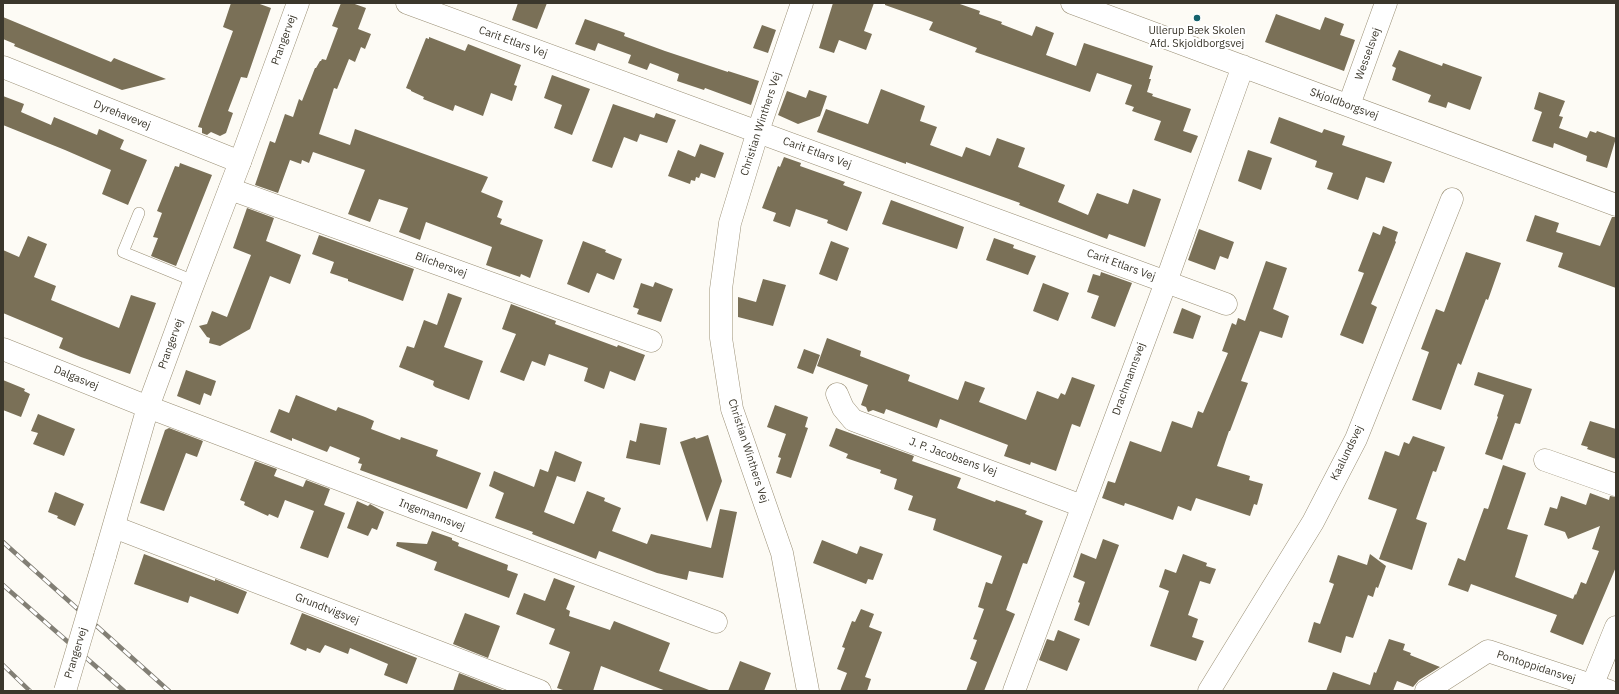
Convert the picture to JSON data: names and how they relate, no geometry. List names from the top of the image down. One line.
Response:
{"streets":{"street":["Prangervej","Carit Etlars Vej","Wesselsvej","Skjoldborgsvej","Dyrehavevej","Christian Winthers Vej","Blichersvej","Dalgasvej","Drachmannsvej","Kaalundsvej","J. P. Jacobsens Vej","Ingemannsvej","Grundtvigsvej","Pontoppidansvej"]},"crossings":[["Prangervej","Dyrehavevej"],["Prangervej","Blichersvej"],["Prangervej","Dalgasvej"],["Prangervej","Ingemannsvej"],["Prangervej","Grundtvigsvej"],["Carit Etlars Vej","Christian Winthers Vej"],["Carit Etlars Vej","Drachmannsvej"],["Wesselsvej","Skjoldborgsvej"],["Skjoldborgsvej","Drachmannsvej"],["Dalgasvej","Ingemannsvej"],["Drachmannsvej","J. P. Jacobsens Vej"]],"places":["Ullerup Bæk Skolen Afd. Skjoldborgsvej"]}
